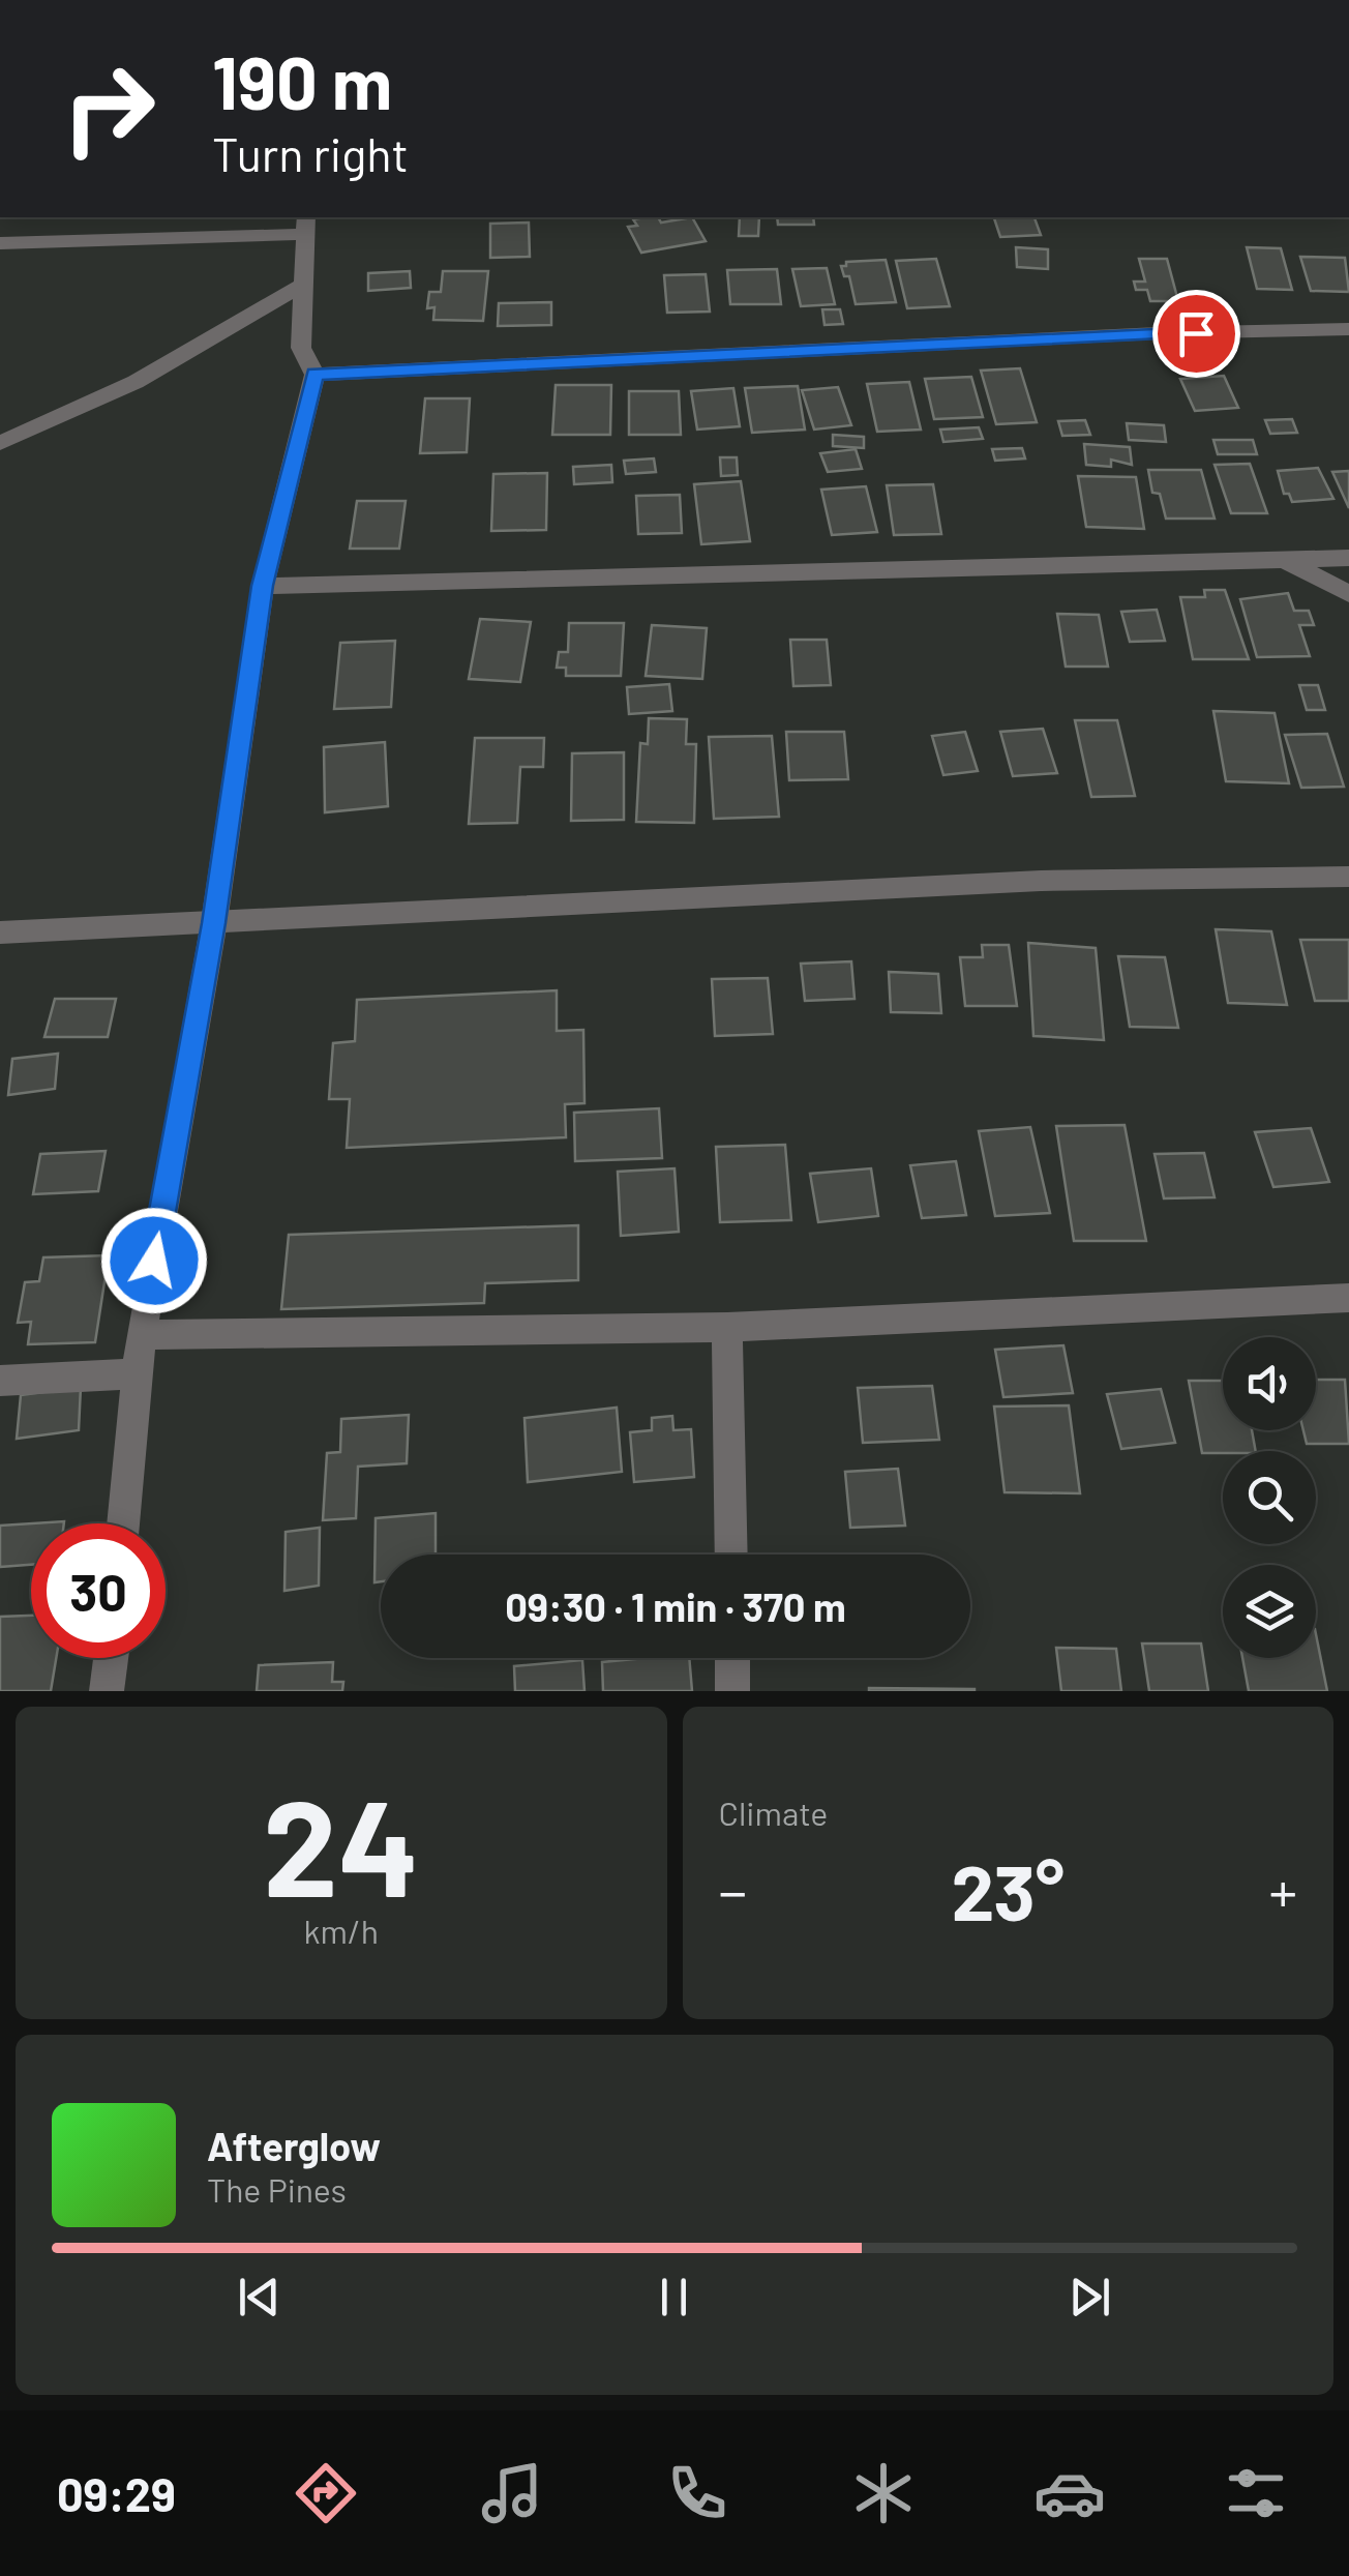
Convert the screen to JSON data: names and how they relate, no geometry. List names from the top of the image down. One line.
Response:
{"page":{"turn":["190 m","Turn right"],"limit":"30","trip":"09:30 · 1 min · 370 m","tile":[["24","km/h"],"Climate"],"heat":["−","23°","+"],"song":["Afterglow","The Pines"],"tabs":"09:29"}}
